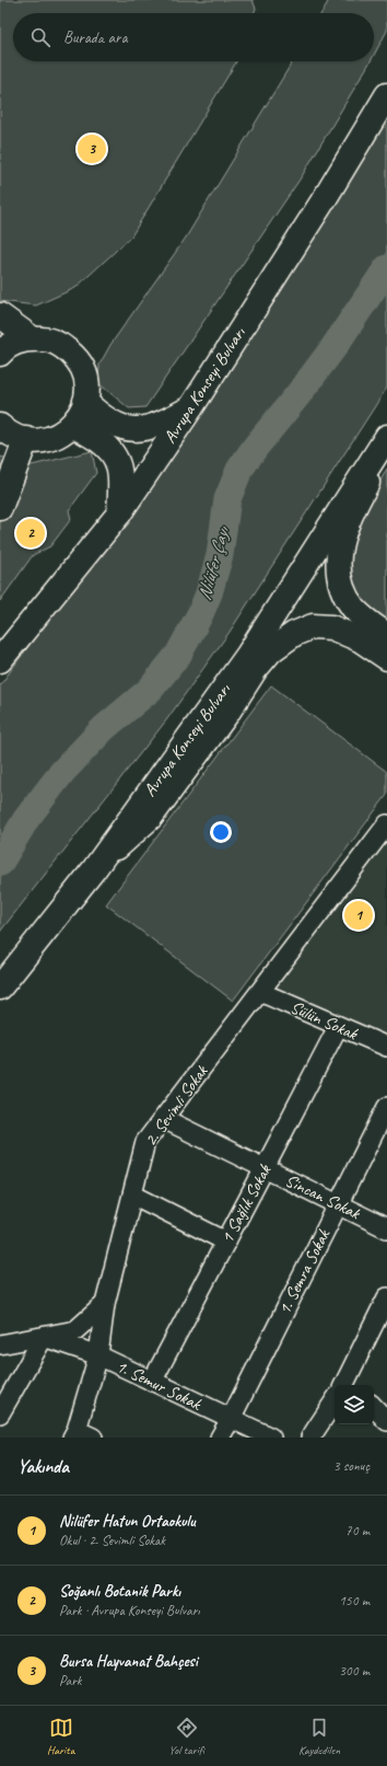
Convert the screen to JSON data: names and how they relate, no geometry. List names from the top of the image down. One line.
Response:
{"streets":{"main road":["Avrupa Konseyi Bulvarı"],"street":["Sülün Sokak","2. Sevimli Sokak","Sincan Sokak","1 Sağlık Sokak","1. Semra Sokak","1. Semur Sokak"]},"crossings":[["Sülün Sokak","2. Sevimli Sokak"],["Sülün Sokak","1 Sağlık Sokak"],["2. Sevimli Sokak","Sincan Sokak"],["2. Sevimli Sokak","1. Semur Sokak"],["Sincan Sokak","1 Sağlık Sokak"],["Sincan Sokak","1. Semra Sokak"],["1 Sağlık Sokak","1. Semur Sokak"],["1. Semra Sokak","1. Semur Sokak"]],"water":["Nilüfer Çayı"],"page":{"search":"Burada ara","pins":["3","2","1"],"heading":["Yakında","3 sonuç"],"list":[{"mark":"1","name":"Nilüfer Hatun Ortaokulu","note":"Okul · 2. Sevimli Sokak","value":"70 m"},{"mark":"2","name":"Soğanlı Botanik Parkı","note":"Park · Avrupa Konseyi Bulvarı","value":"150 m"},{"mark":"3","name":"Bursa Hayvanat Bahçesi","note":"Park","value":"300 m"}],"nav":["Harita","Yol tarifi","Kaydedilen"]}}
